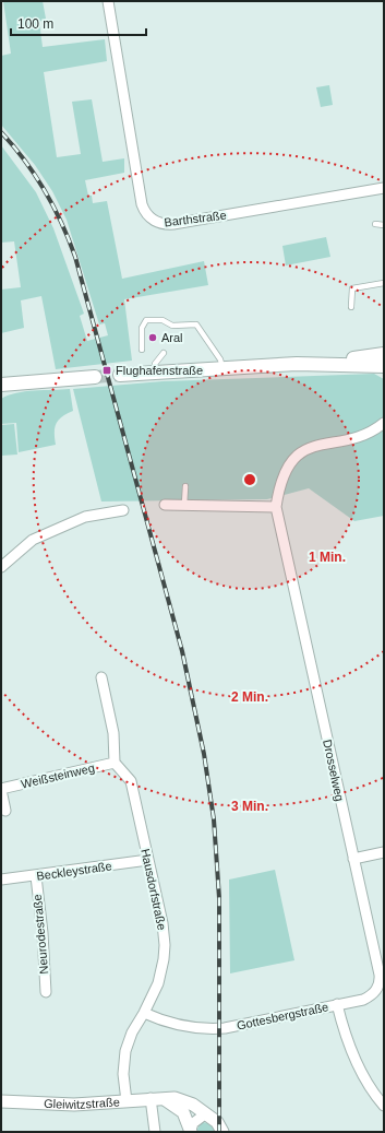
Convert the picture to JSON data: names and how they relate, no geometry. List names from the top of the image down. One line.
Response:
{"streets":{"street":["Barthstraße","Drosselweg","Weißsteinweg","Beckleystraße","Hausdorfstraße","Neurodestraße","Gottesbergstraße","Gleiwitzstraße"]},"crossings":[["Drosselweg","Gottesbergstraße"],["Weißsteinweg","Hausdorfstraße"],["Beckleystraße","Hausdorfstraße"],["Beckleystraße","Neurodestraße"],["Hausdorfstraße","Gottesbergstraße"],["Hausdorfstraße","Gleiwitzstraße"]],"places":{"other":["Aral"],"transit":["Flughafenstraße"]},"scale_bar":"100 m","rings":["1 Min.","2 Min.","3 Min."]}
